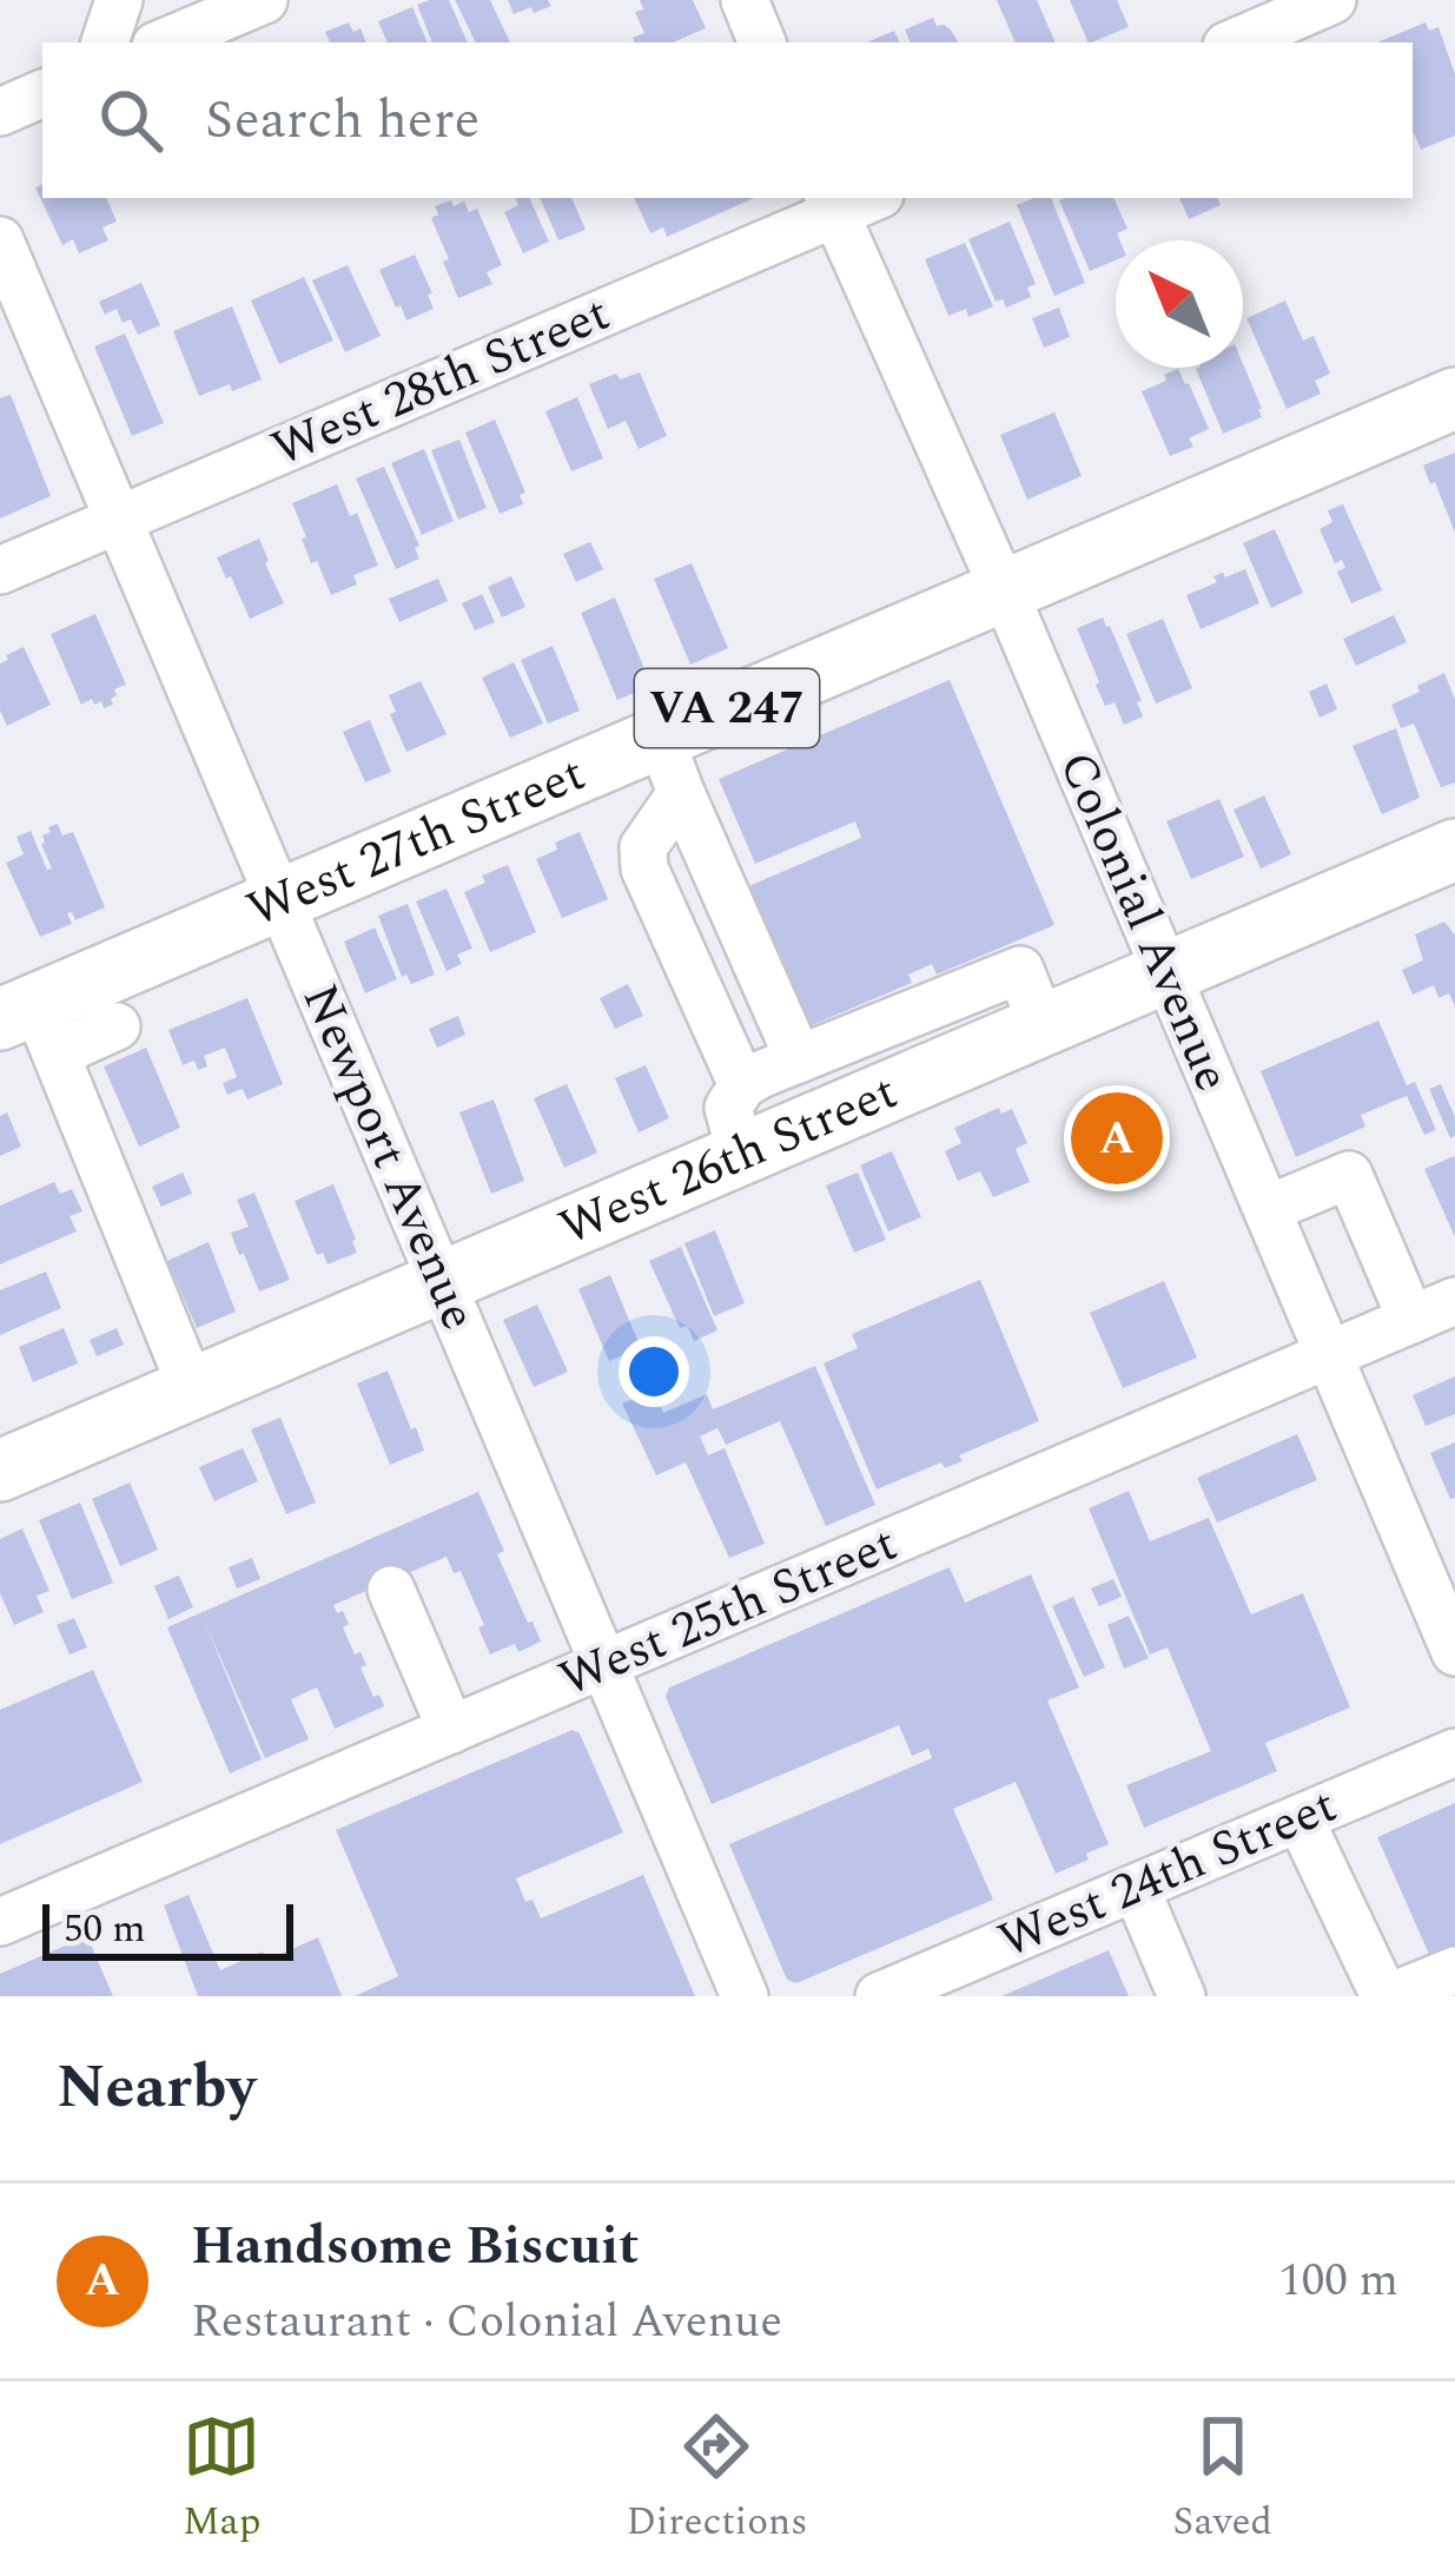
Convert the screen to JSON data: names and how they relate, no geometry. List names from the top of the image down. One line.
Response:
{"streets":{"main road":["VA 247","West 27th Street","West 26th Street"],"street":["West 28th Street","Colonial Avenue","Newport Avenue","West 25th Street","West 24th Street"]},"crossings":[["West 28th Street","Colonial Avenue"],["West 28th Street","Newport Avenue"],["West 27th Street","Colonial Avenue"],["West 27th Street","Newport Avenue"],["Colonial Avenue","West 26th Street"],["Colonial Avenue","West 25th Street"],["Newport Avenue","West 26th Street"],["Newport Avenue","West 25th Street"]],"scale_bar":"50 m","north":"top left","page":{"search":"Search here","pins":"A","scale":"50 m","heading":"Nearby","list":[{"mark":"A","name":"Handsome Biscuit","note":"Restaurant · Colonial Avenue","value":"100 m"}],"nav":["Map","Directions","Saved"]}}
